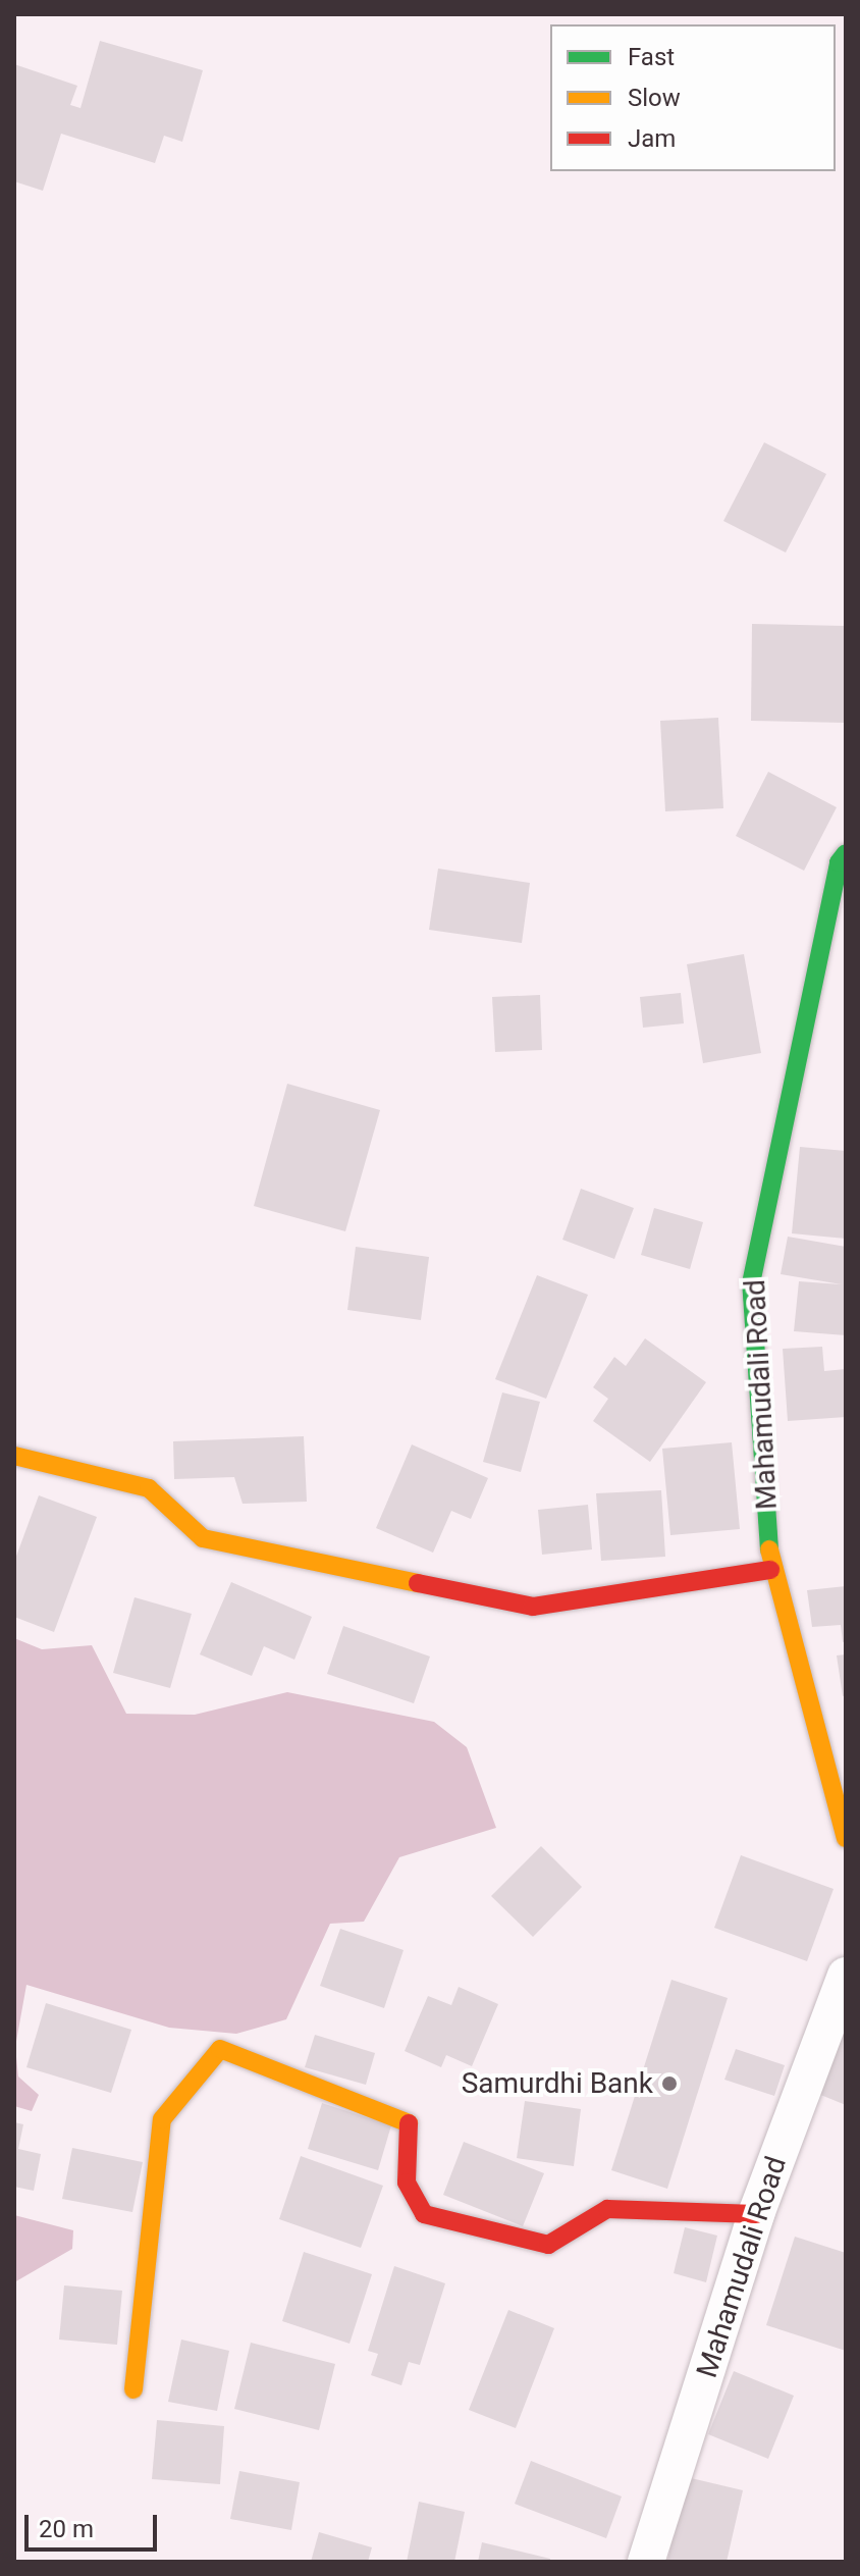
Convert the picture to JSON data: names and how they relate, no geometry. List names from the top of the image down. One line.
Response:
{"streets":{"street":["Mahamudali Road"]},"places":["Samurdhi Bank"],"legend":["Fast","Slow","Jam"],"scale_bar":"20 m"}
